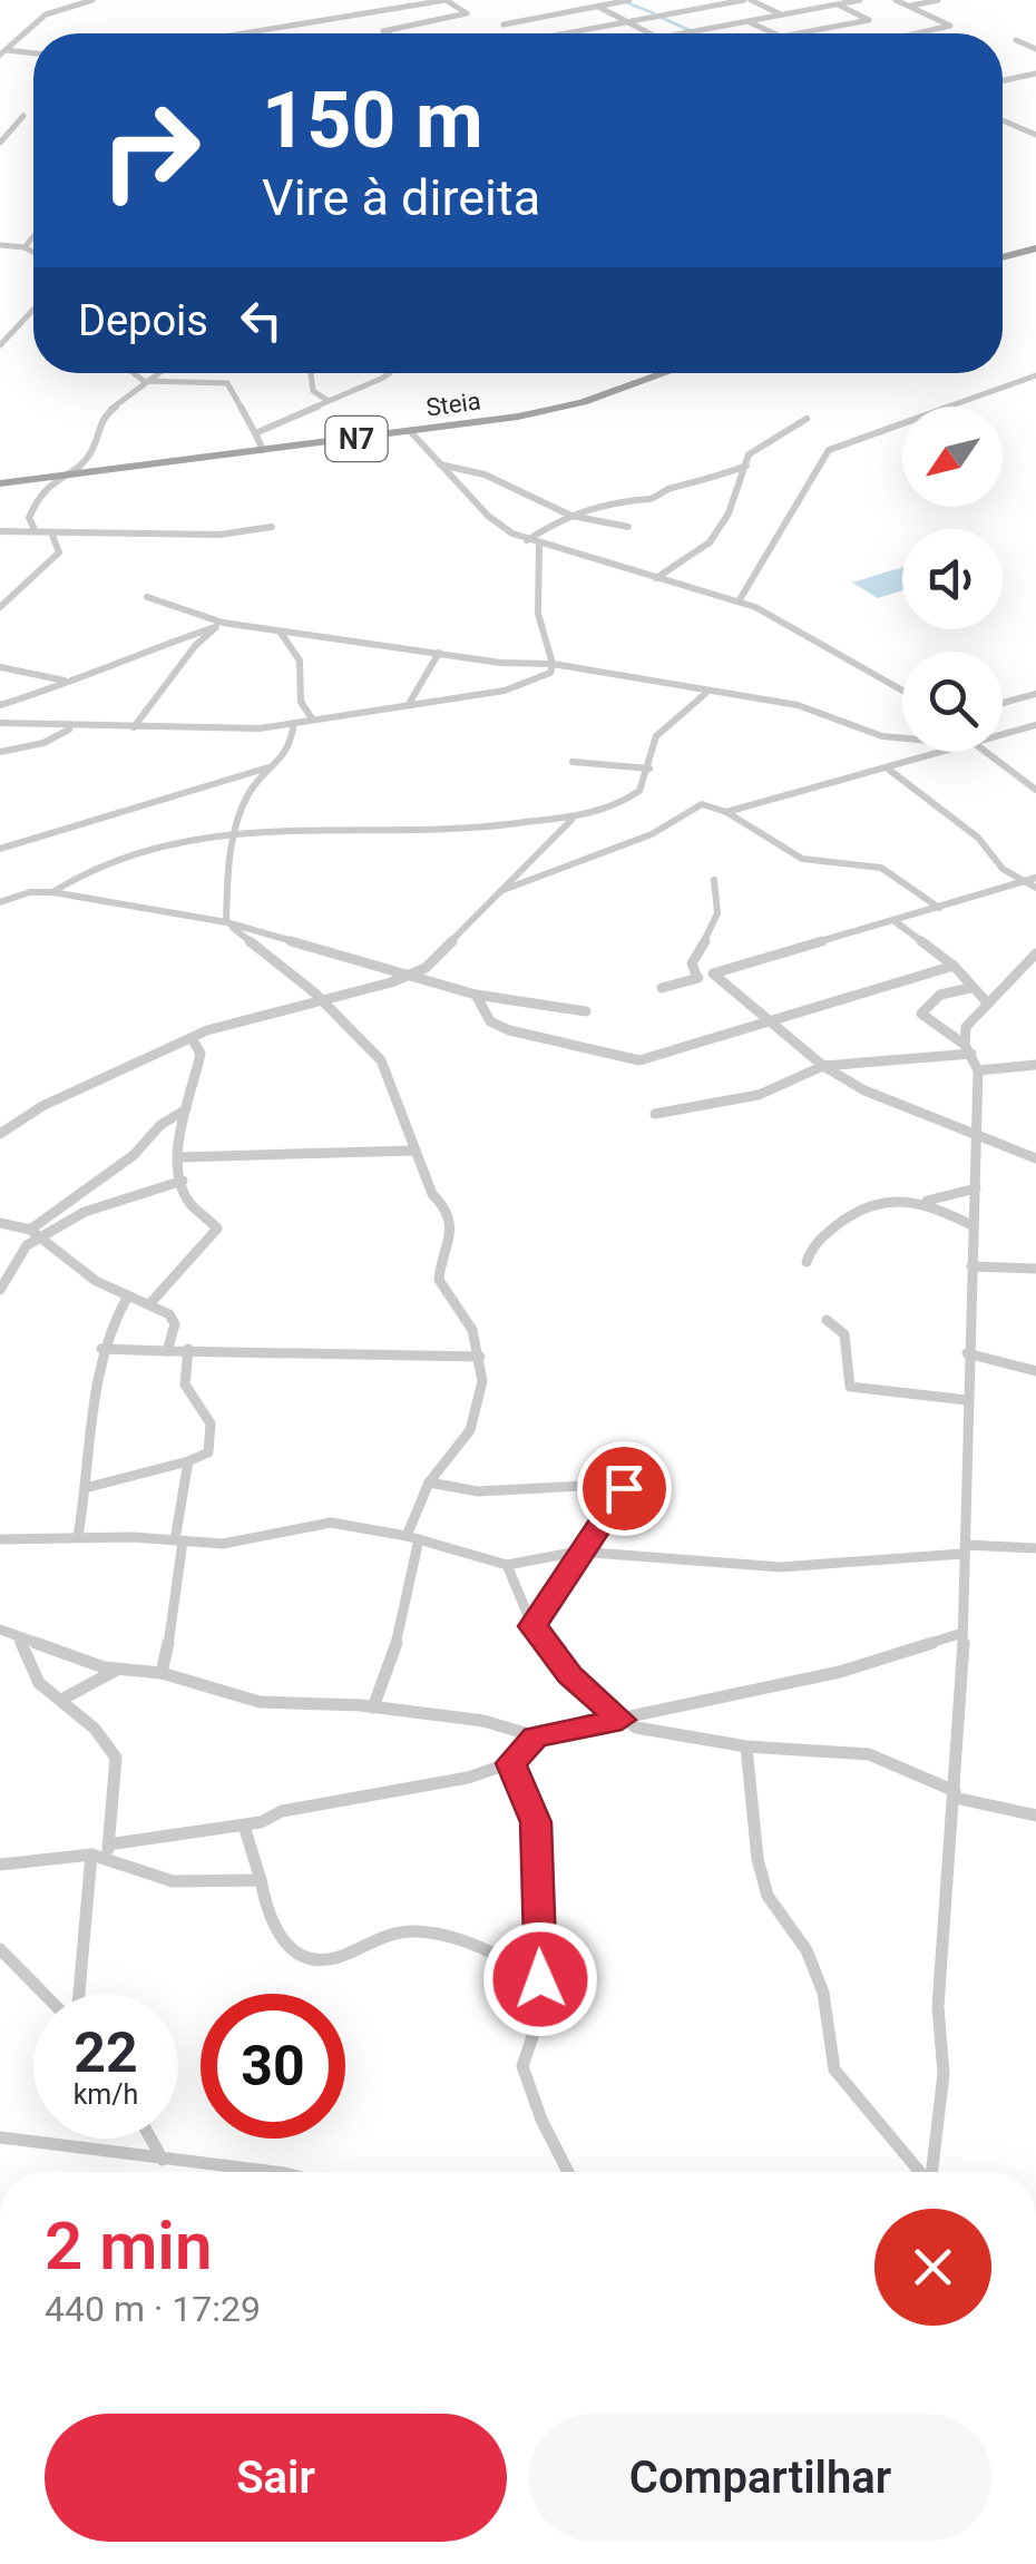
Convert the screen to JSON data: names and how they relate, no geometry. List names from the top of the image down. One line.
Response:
{"streets":{"main road":["Steia","N7"]},"north":"bottom left","page":{"turn":["150 m","Vire à direita"],"then":"Depois","speed":"22 km/h","limit":"30","heading":["2 min","440 m · 17:29"],"buttons":["Sair","Compartilhar"]}}
